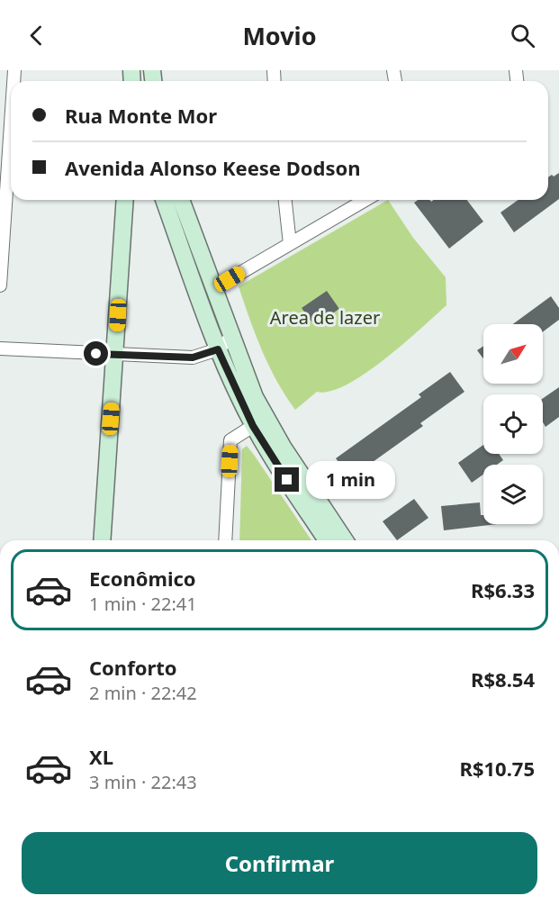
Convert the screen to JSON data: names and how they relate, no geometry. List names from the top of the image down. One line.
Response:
{"parks":["Area de lazer"],"north":"top right","page":{"header":"Movio","banner":["Rua Monte Mor","Avenida Alonso Keese Dodson"],"bubble":"1 min","list":[{"name":"Econômico","note":"1 min · 22:41","value":"R$6.33"},{"name":"Conforto","note":"2 min · 22:42","value":"R$8.54"},{"name":"XL","note":"3 min · 22:43","value":"R$10.75"}],"buttons":"Confirmar"}}
